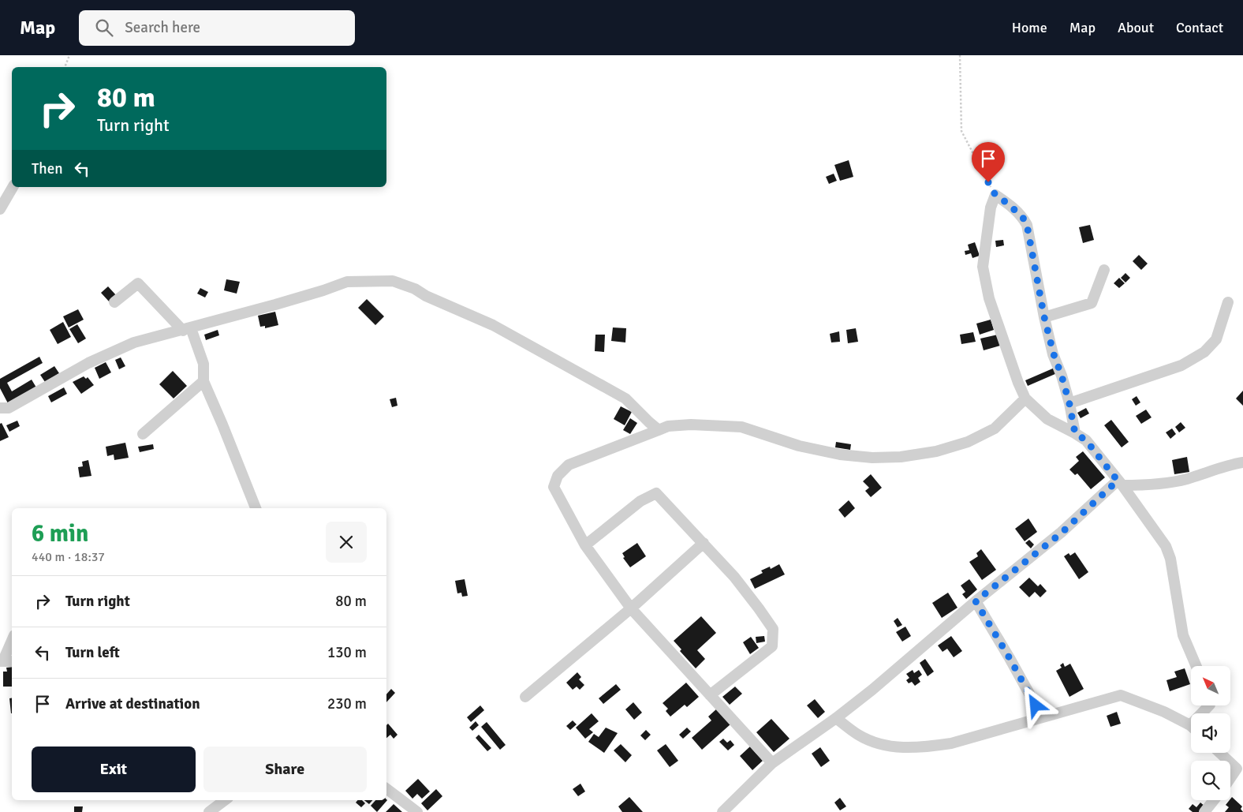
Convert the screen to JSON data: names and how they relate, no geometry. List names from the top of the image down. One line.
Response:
{"north":"top left","page":{"header":"Map","search":"Search here","nav":["Home","Map","About","Contact"],"turn":["80 m","Turn right"],"then":"Then","heading":["6 min","440 m · 18:37"],"list":[{"name":"Turn right","value":"80 m"},{"name":"Turn left","value":"130 m"},{"name":"Arrive at destination","value":"230 m"}],"buttons":["Exit","Share"]}}
